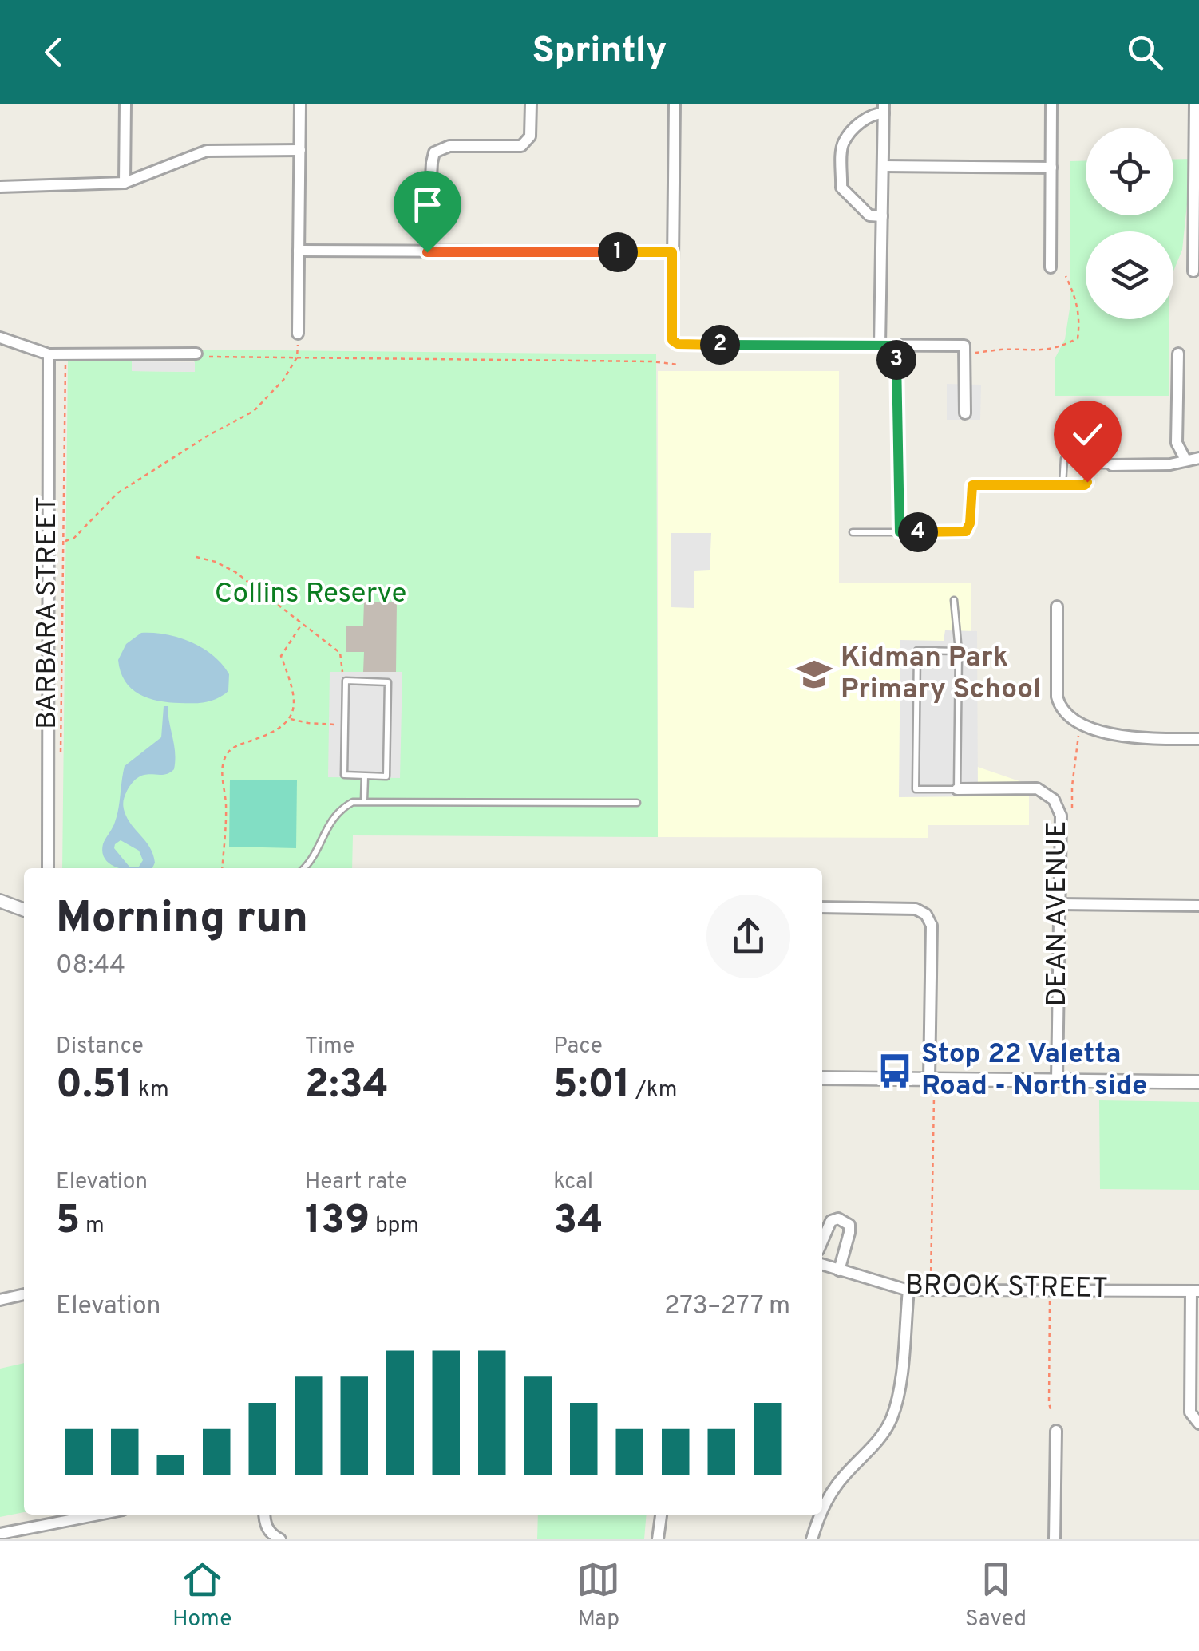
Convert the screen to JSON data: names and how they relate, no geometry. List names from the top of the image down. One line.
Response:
{"streets":{"street":["BARBARA STREET","DEAN AVENUE","BROOK STREET"]},"parks":["Collins Reserve"],"places":{"school or university":["Kidman Park Primary School"],"bus stop":["Stop 22 Valetta Road - North side"]},"page":{"header":"Sprintly","pins":["1","2","3","4"],"heading":["Morning run","08:44"],"stats":[["Distance","0.51 km"],["Time","2:34"],["Pace","5:01 /km"],["Elevation","5 m"],["Heart rate","139 bpm"],["kcal","34"]],"chart":["Elevation","273–277 m"],"tabs":["Home","Map","Saved"]}}
